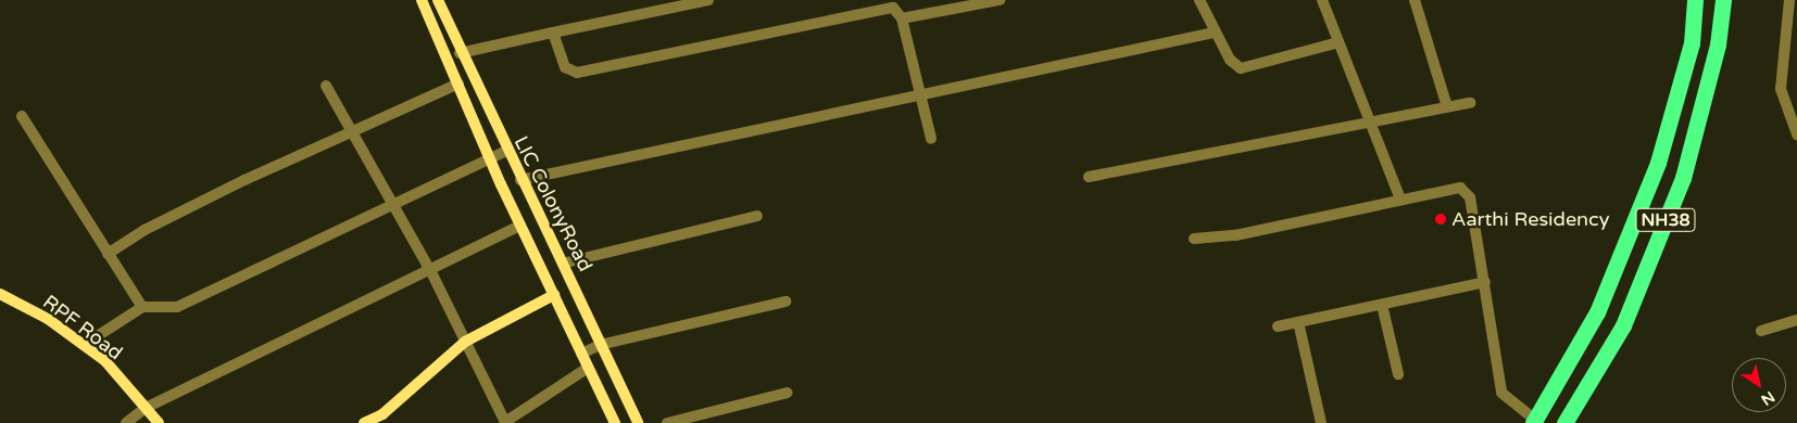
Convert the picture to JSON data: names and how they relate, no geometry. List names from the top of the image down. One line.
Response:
{"streets":{"highway":["NH38"],"main road":["LIC ColonyRoad","RPF Road"]},"places":["Aarthi Residency"],"north":"bottom right"}
